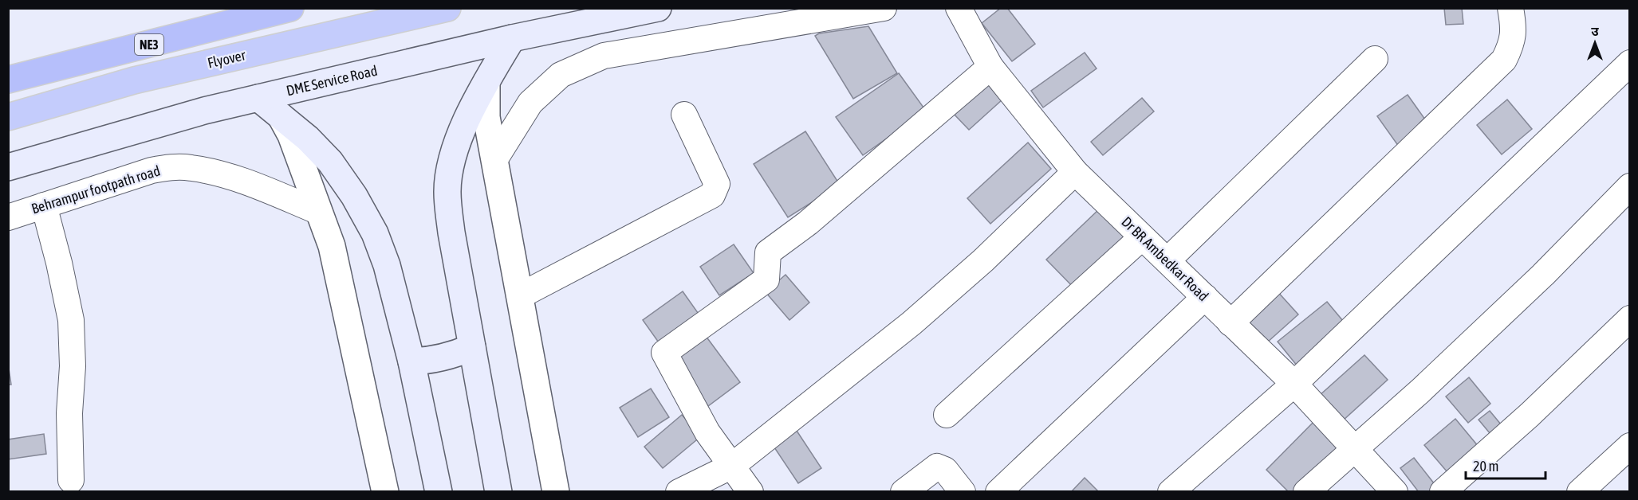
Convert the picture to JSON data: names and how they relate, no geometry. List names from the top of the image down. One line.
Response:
{"streets":{"highway":["NE3","Flyover"],"main road":["DME Service Road"],"street":["Behrampur footpath road","Dr BR Ambedkar Road"]},"scale_bar":"20 m","north":"top"}
